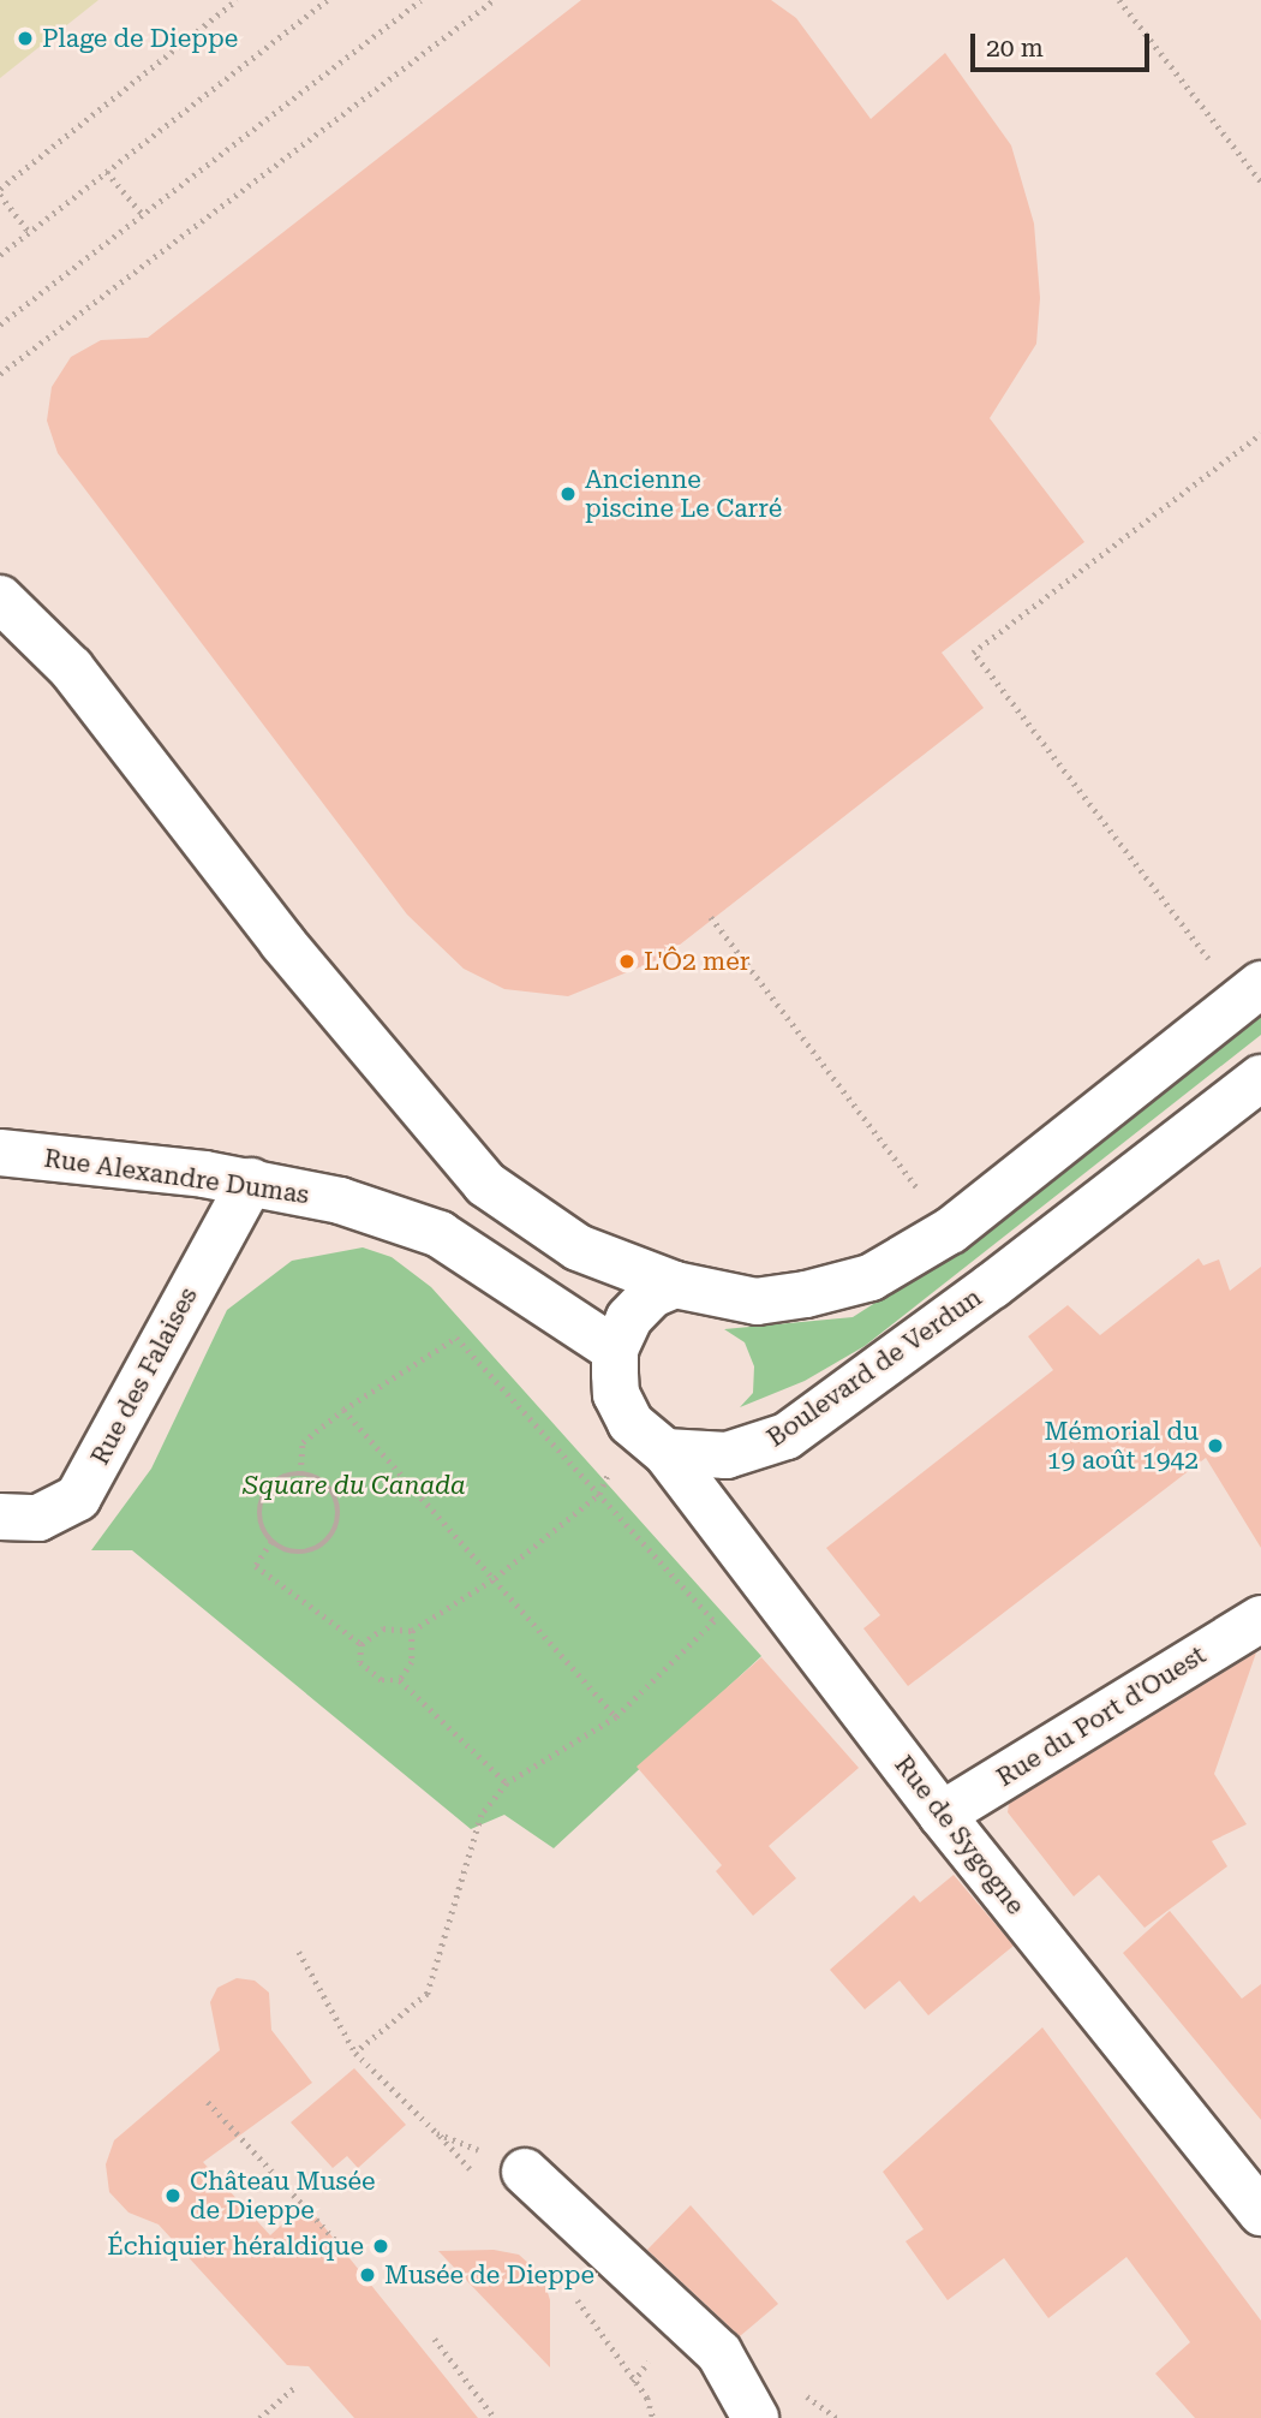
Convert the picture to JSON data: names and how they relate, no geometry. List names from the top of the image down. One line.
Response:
{"streets":{"street":["Rue Alexandre Dumas","Boulevard de Verdun","Rue des Falaises","Rue du Port d'Ouest","Rue de Sygogne"]},"crossings":[["Rue Alexandre Dumas","Rue des Falaises"],["Boulevard de Verdun","Rue de Sygogne"],["Rue du Port d'Ouest","Rue de Sygogne"]],"parks":["Square du Canada"],"places":["Plage de Dieppe","Ancienne piscine Le Carré","L'Ô2 mer","Mémorial du 19 août 1942","Château Musée de Dieppe","Échiquier héraldique","Musée de Dieppe"],"scale_bar":"20 m"}
